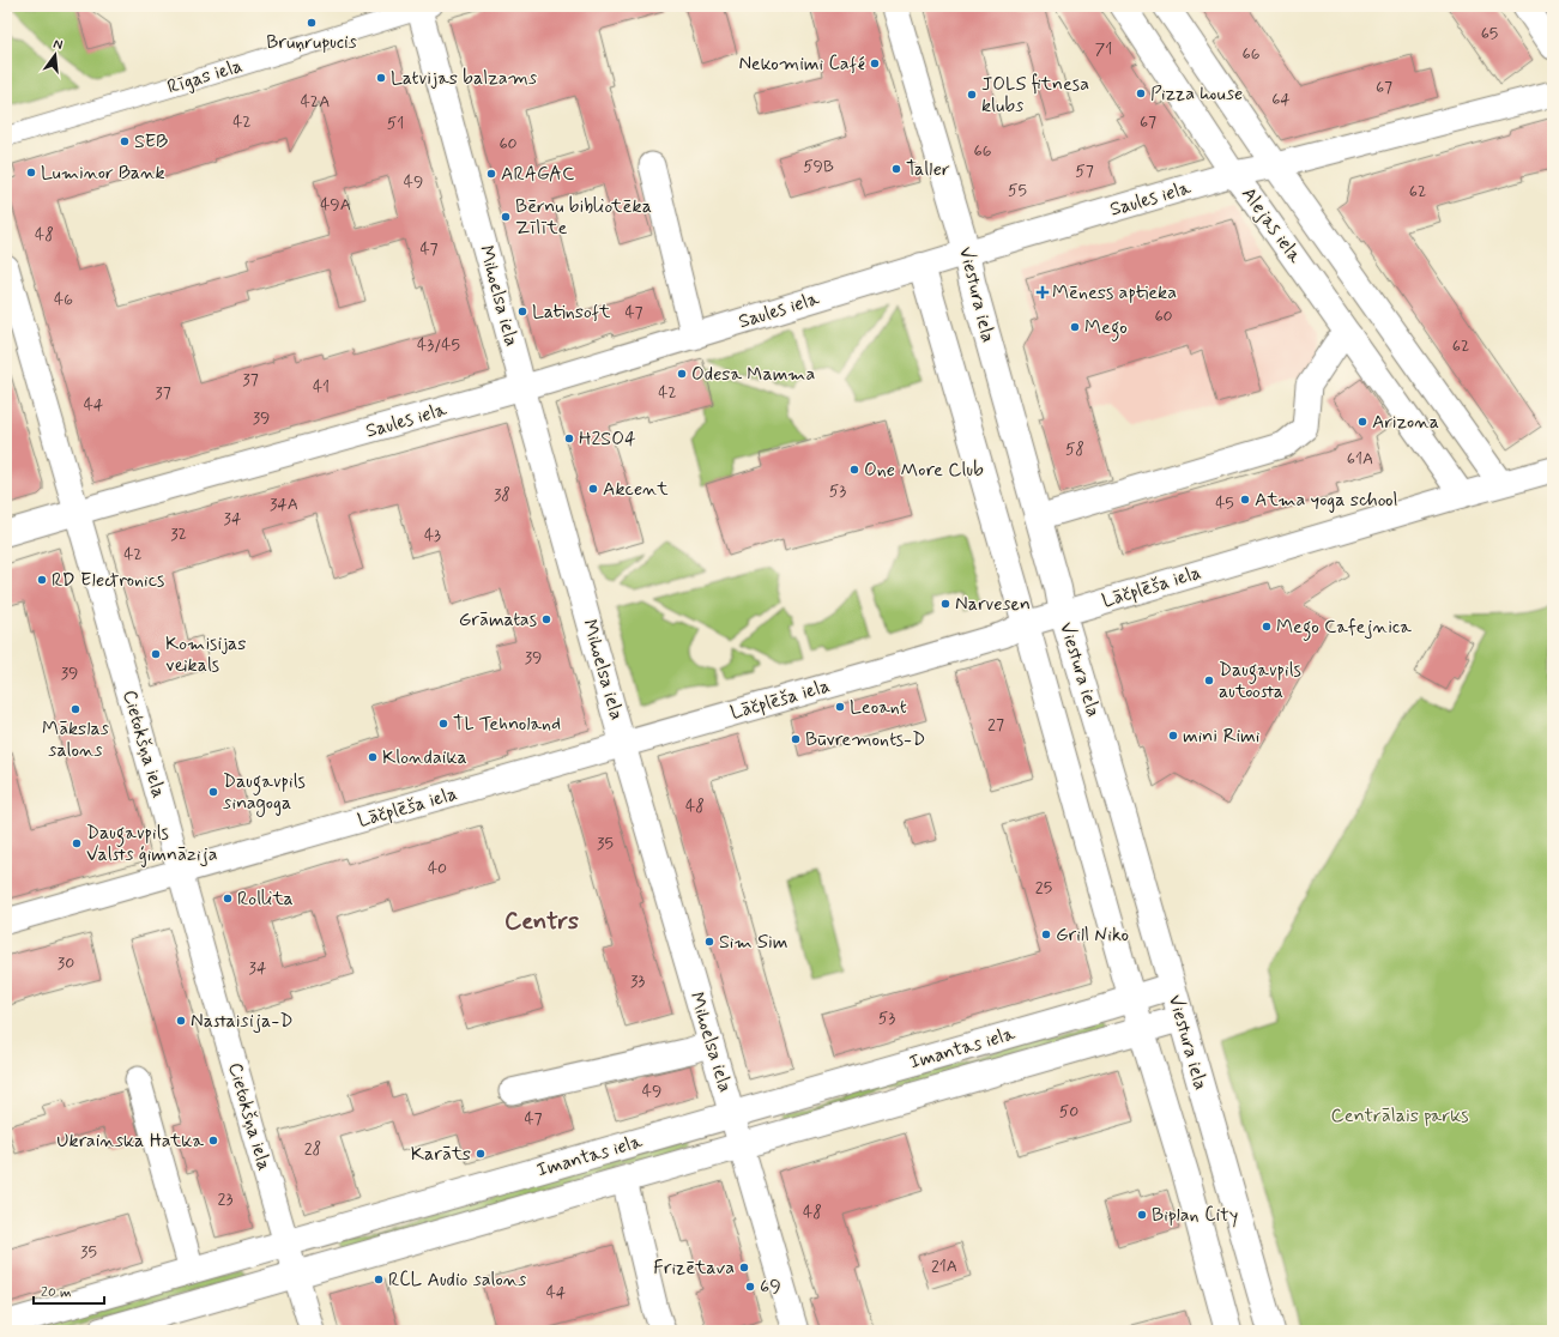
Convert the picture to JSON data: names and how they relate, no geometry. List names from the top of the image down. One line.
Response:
{"streets":{"street":["Rīgas iela","Saules iela","Alejas iela","Viestura iela","Mihoelsa iela","Lāčplēša iela","Cietokšņa iela","Imantas iela"]},"crossings":[["Rīgas iela","Mihoelsa iela"],["Saules iela","Alejas iela"],["Saules iela","Viestura iela"],["Saules iela","Mihoelsa iela"],["Saules iela","Cietokšņa iela"],["Alejas iela","Lāčplēša iela"],["Viestura iela","Lāčplēša iela"],["Viestura iela","Imantas iela"],["Mihoelsa iela","Lāčplēša iela"],["Mihoelsa iela","Imantas iela"],["Lāčplēša iela","Cietokšņa iela"],["Cietokšņa iela","Imantas iela"]],"districts":["Centrs"],"parks":["Centrālais parks"],"places":{"other":["Bruņrupucis","Nekomimi Café","Latvijas balzams","Pizza house","JOLS fitnesa klubs","SEB","Taller","Luminor Bank","ARAGAC","Bērnu bibliotēka Zīlīte","Latinsoft","Mego","Odesa Mamma","Arizona","H2SO4","One More Club","Akcent","Atma yoga school","RD Electronics","Narvesen","Grāmatas","Mego Cafejnica","Komisijas veikals","Daugavpils autoosta","Leoant","Mākslas salons","TL Tehnoland","mini Rimi","Būvremonts-D","Klondaika","Daugavpils sinagoga","Daugavpils Valsts ģimnāzija","Rollita","Grill Niko","Sim Sim","Nastaisija-D","Ukrainska Hatka","Karāts","Biplan City","Frizētava","RCL Audio salons","69"],"health":["Mēness aptieka"]},"house_numbers":["65","71","66","67","64","42A","42","67","51","60","66","59B","57","49","55","62","49A","48","47","46","47","60","43/45","62","37","41","37","42","44","39","58","61A","53","38","45","34A","34","32","43","42","39","39","27","48","35","40","25","30","34","33","53","49","50","47","28","23","48","35","21A","44"],"scale_bar":"20 m","north":"top"}
